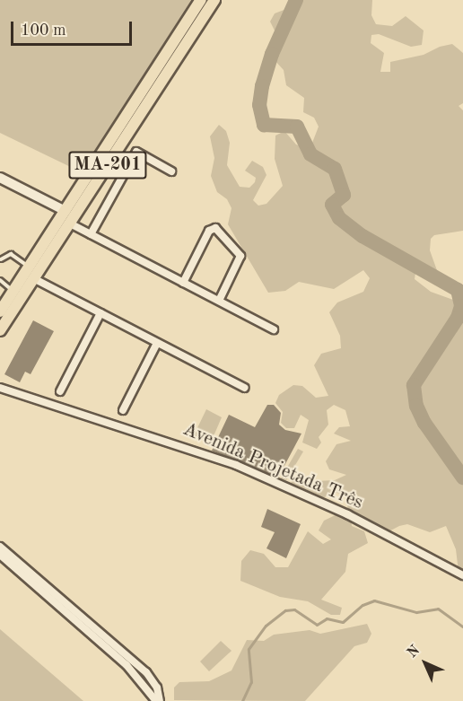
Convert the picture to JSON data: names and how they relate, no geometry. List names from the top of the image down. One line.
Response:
{"streets":{"main road":["MA-201"],"street":["Avenida Projetada Três"]},"scale_bar":"100 m","north":"top left"}
